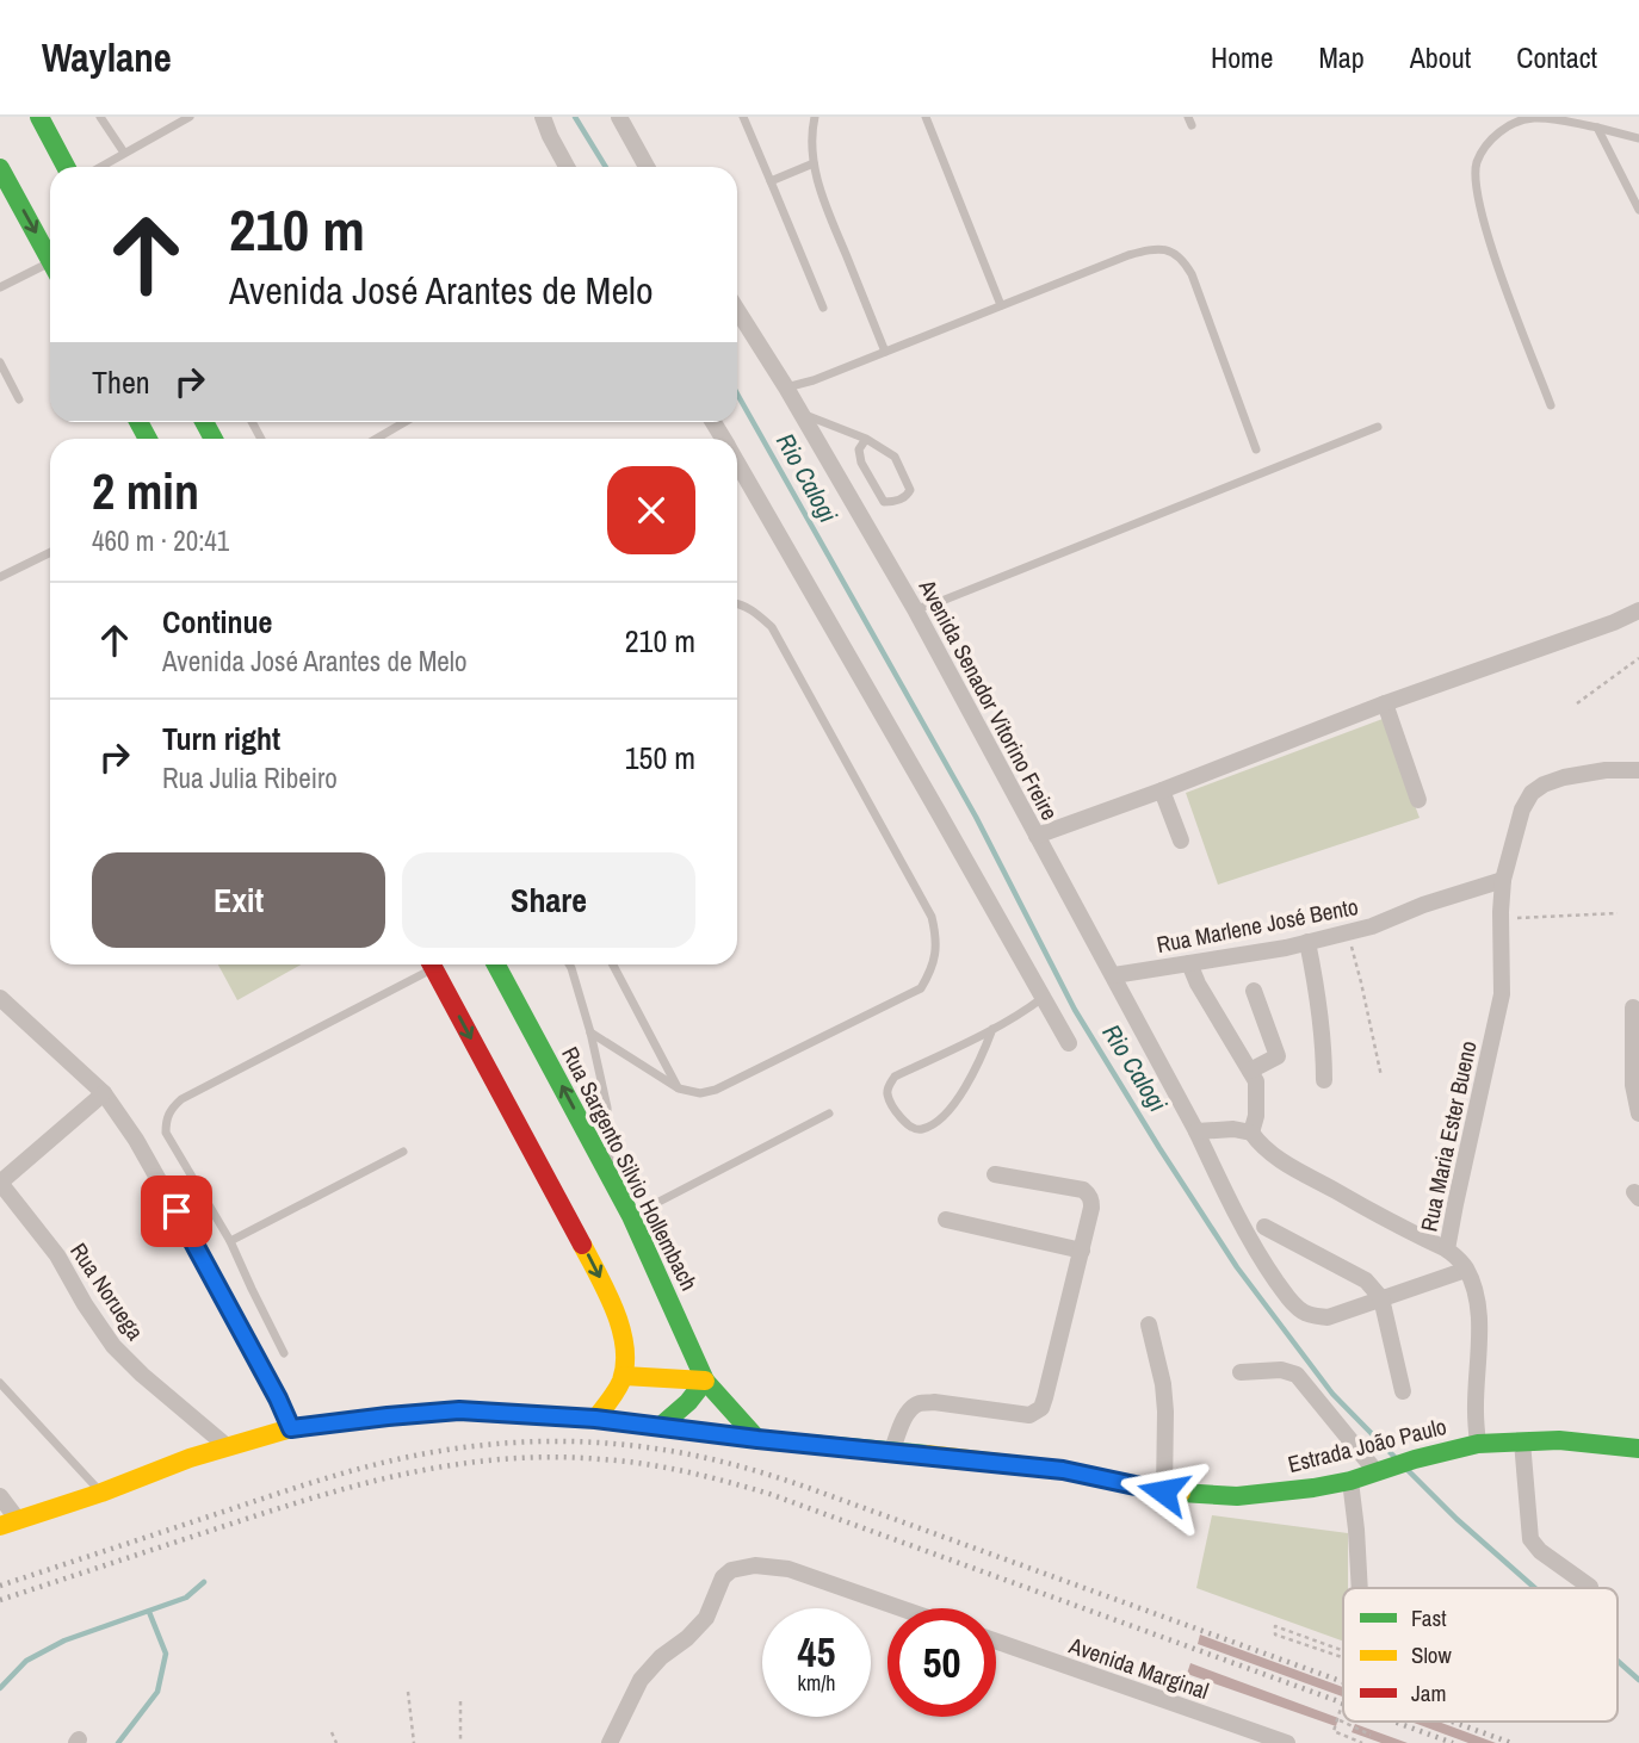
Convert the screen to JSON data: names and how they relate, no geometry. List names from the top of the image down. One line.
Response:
{"streets":{"main road":["Rua Sargento Silvio Hollembach","Estrada João Paulo"],"street":["Avenida Senador Vitorino Freire","Rua Marlene José Bento","Rua Maria Ester Bueno","Rua Noruega","Avenida Marginal"]},"crossings":[["Avenida Senador Vitorino Freire","Rua Marlene José Bento"],["Rua Marlene José Bento","Rua Maria Ester Bueno"],["Rua Maria Ester Bueno","Estrada João Paulo"],["Rua Sargento Silvio Hollembach","Estrada João Paulo"],["Rua Noruega","Estrada João Paulo"]],"water":["Rio Calogi"],"legend":["Fast","Slow","Jam"],"page":{"header":"Waylane","nav":["Home","Map","About","Contact"],"turn":["210 m","Avenida José Arantes de Melo"],"then":"Then","heading":["2 min","460 m · 20:41"],"list":[{"name":"Continue","note":"Avenida José Arantes de Melo","value":"210 m"},{"name":"Turn right","note":"Rua Julia Ribeiro","value":"150 m"}],"buttons":["Exit","Share"],"speed":"45 km/h","limit":"50"}}
